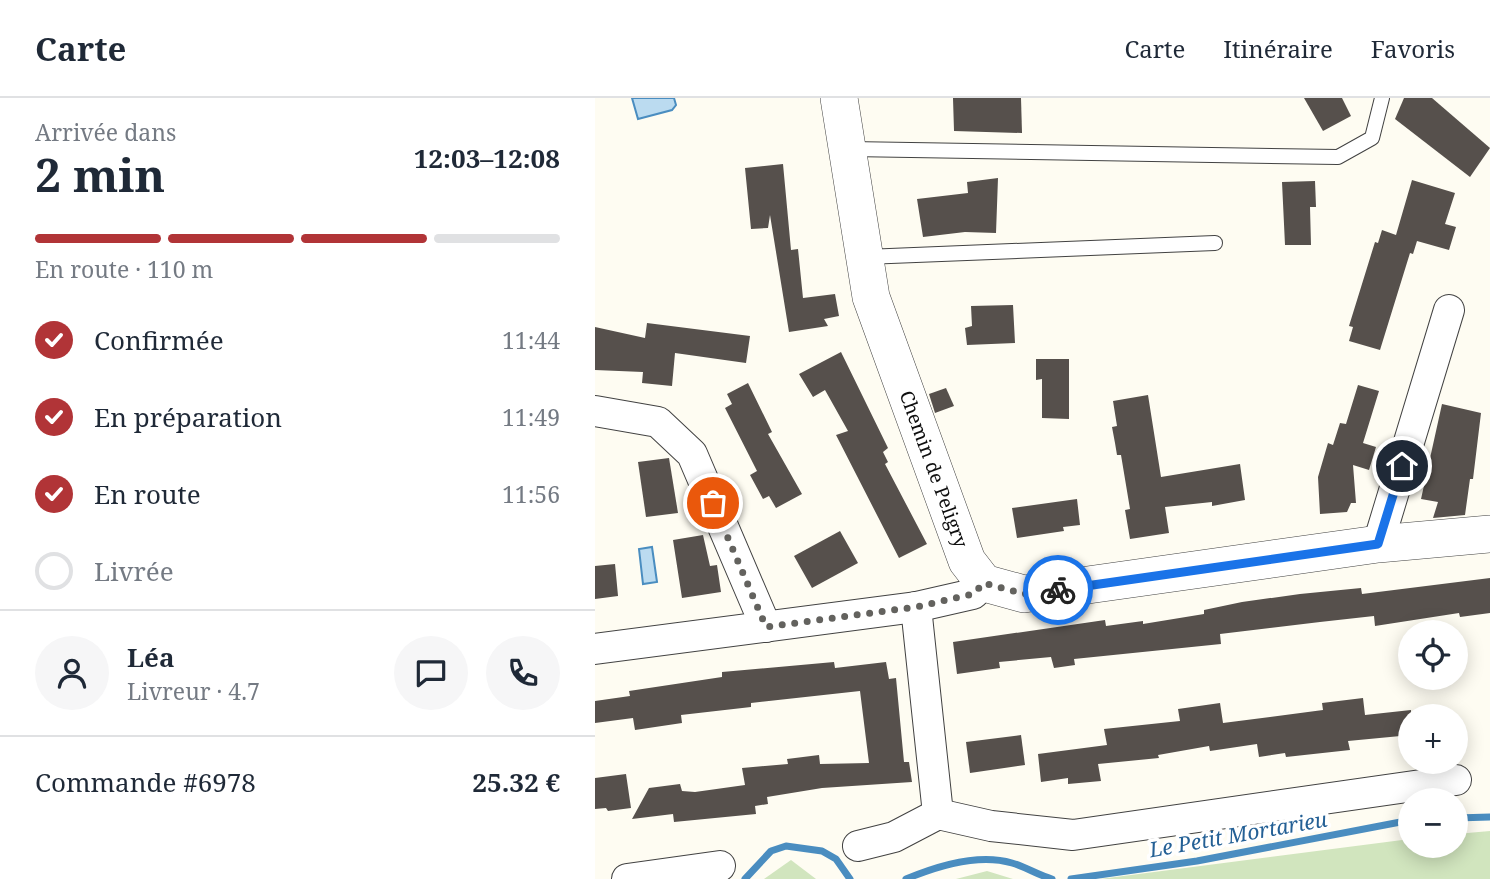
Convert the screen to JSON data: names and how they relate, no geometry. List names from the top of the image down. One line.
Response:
{"streets":{"street":["Chemin de Peligry"]},"water":["Le Petit Mortarieu"],"page":{"header":"Carte","nav":["Carte","Itinéraire","Favoris"],"heading":["2 min","Arrivée dans","12:03–12:08"],"panel":["Léa","Livreur · 4.7","Commande #6978","25.32 €"],"bar":"En route · 110 m","list":[["Confirmée","11:44"],["En préparation","11:49"],["En route","11:56"],"Livrée"],"map_buttons":["+","−"]}}
